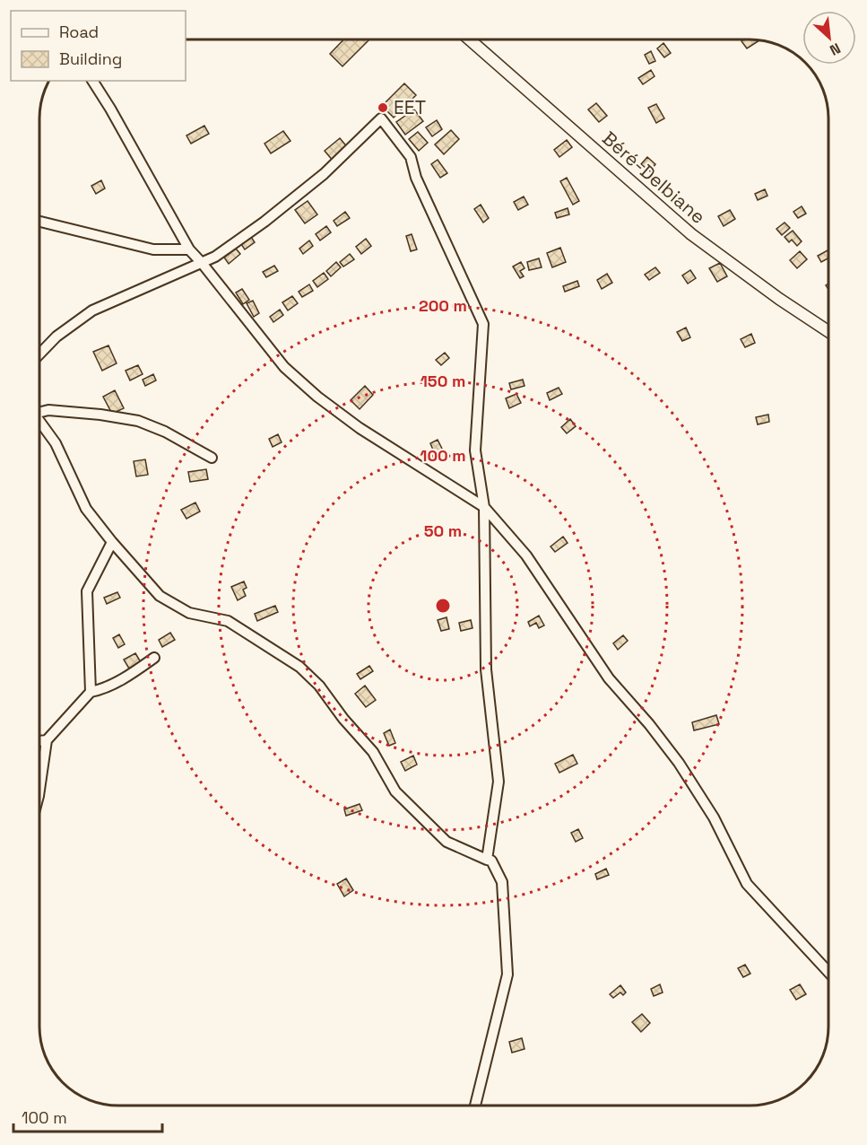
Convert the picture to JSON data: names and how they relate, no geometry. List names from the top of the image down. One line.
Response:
{"streets":{"street":["Béré-Delbiane"]},"places":["EET"],"legend":["Road","Building"],"scale_bar":"100 m","north":"bottom right","rings":["200 m","150 m","100 m","50 m"]}
